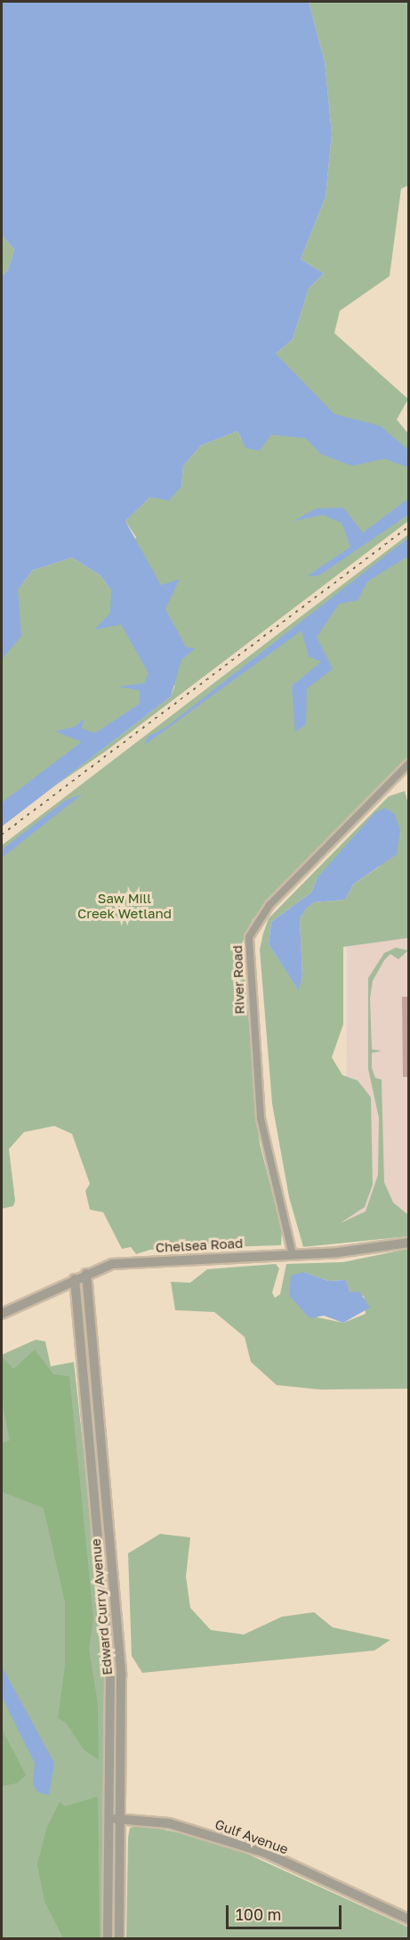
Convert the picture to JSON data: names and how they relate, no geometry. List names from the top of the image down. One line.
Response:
{"streets":{"street":["River Road","Chelsea Road","Edward Curry Avenue","Gulf Avenue"]},"crossings":[["River Road","Chelsea Road"],["Chelsea Road","Edward Curry Avenue"],["Edward Curry Avenue","Gulf Avenue"]],"parks":["Saw Mill Creek Wetland"],"scale_bar":"100 m"}
